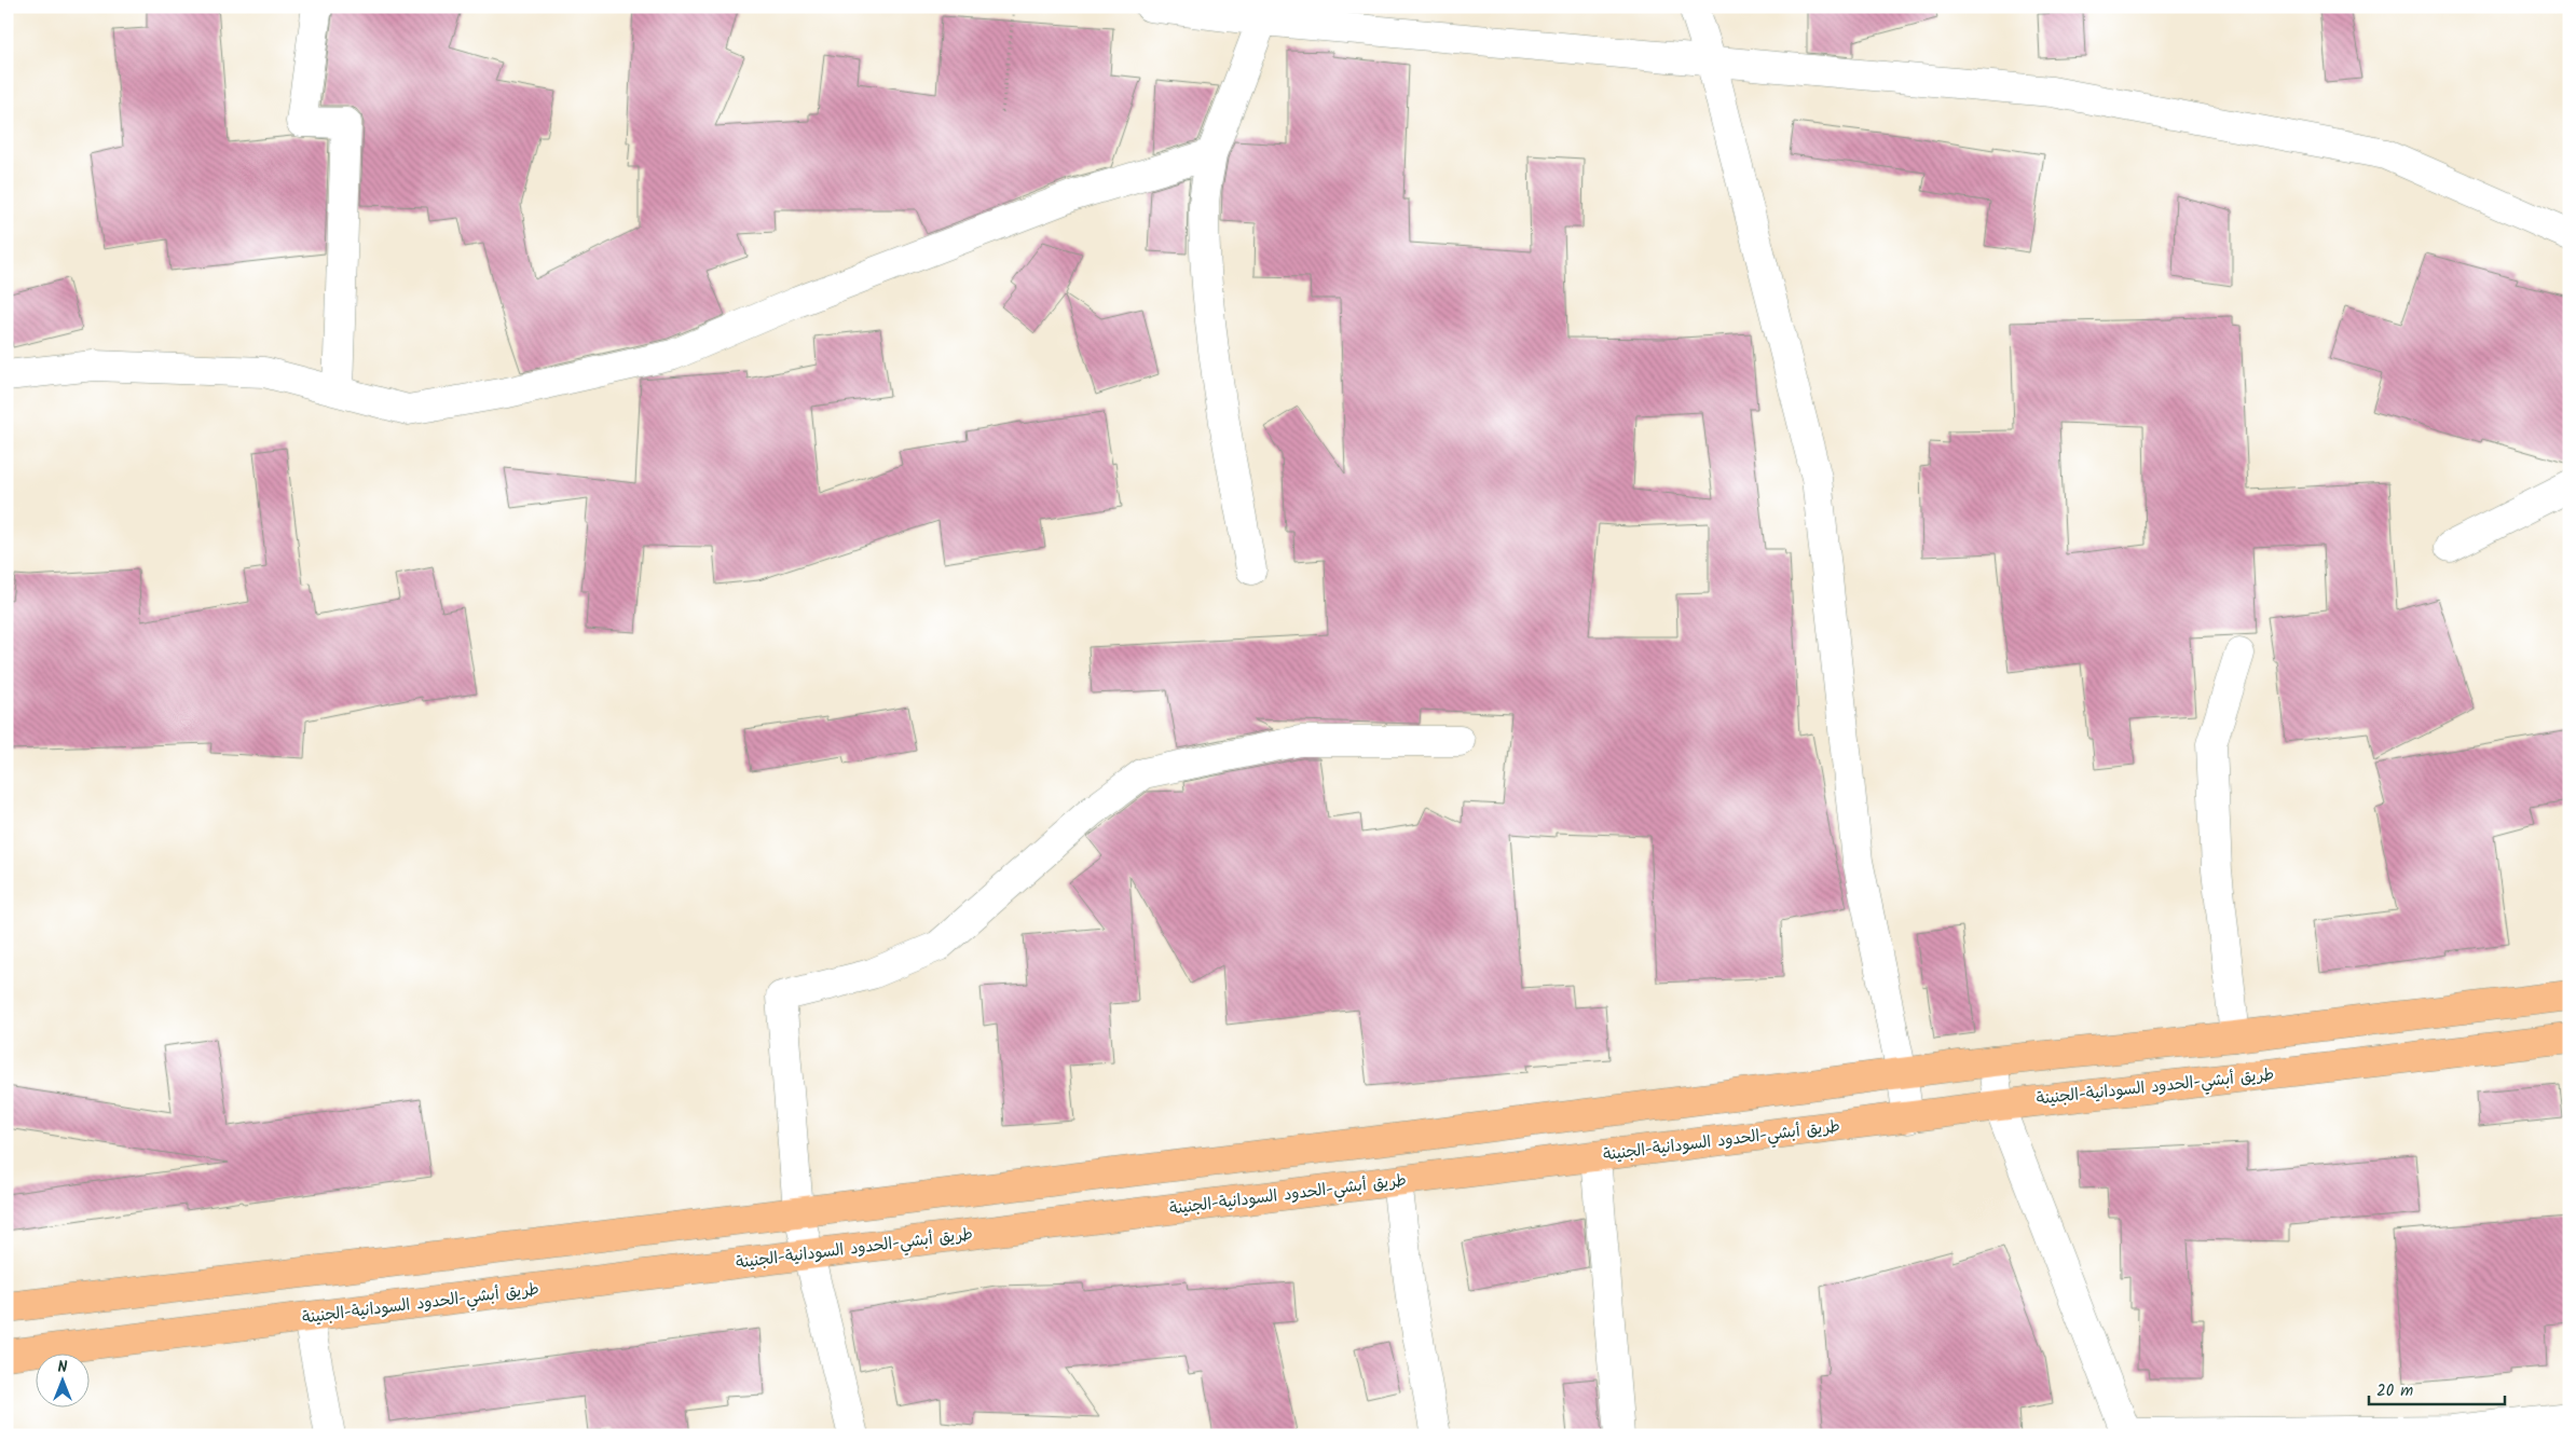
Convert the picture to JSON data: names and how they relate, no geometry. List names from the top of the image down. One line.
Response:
{"streets":{"highway":["طريق أبشي-الحدود السودانية-الجنينة"]},"scale_bar":"20 m","north":"top"}
